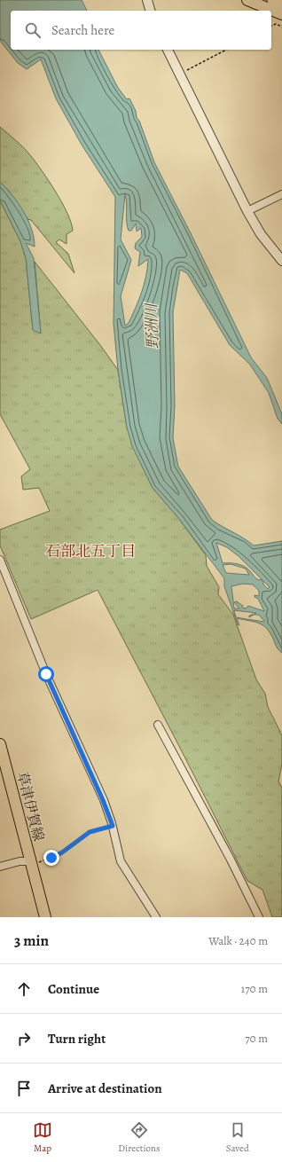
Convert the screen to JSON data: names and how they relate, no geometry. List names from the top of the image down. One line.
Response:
{"streets":{"main road":["草津伊賀線"]},"districts":["石部北五丁目"],"water":["野洲川"],"page":{"search":"Search here","heading":["3 min","Walk · 240 m"],"list":[["Continue","170 m"],["Turn right","70 m"],"Arrive at destination"],"nav":["Map","Directions","Saved"]}}
